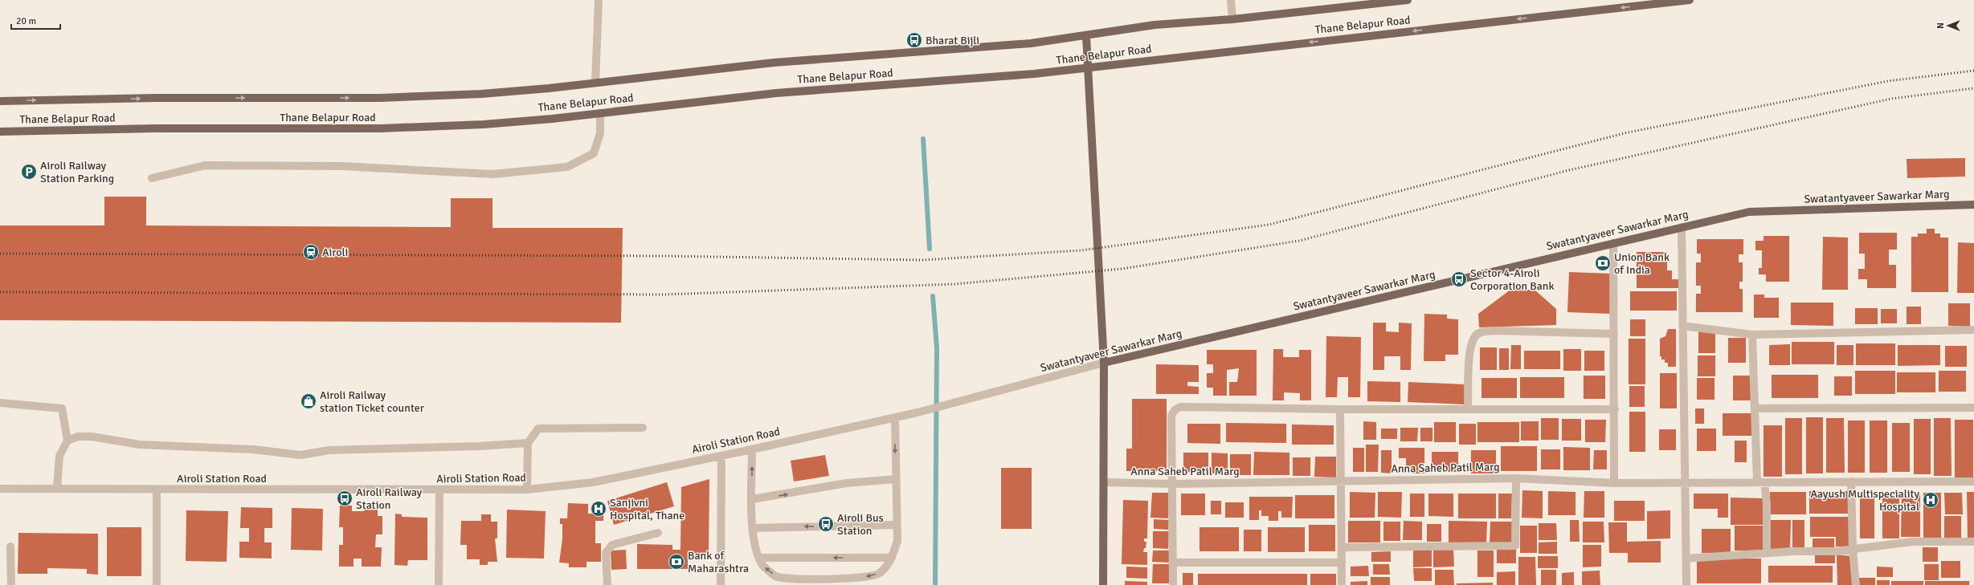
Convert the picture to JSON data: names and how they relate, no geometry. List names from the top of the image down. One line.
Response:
{"streets":{"main road":["Thane Belapur Road","Swatantyaveer Sawarkar Marg"],"street":["Airoli Station Road","Anna Saheb Patil Marg"]},"crossings":[["Swatantyaveer Sawarkar Marg","Airoli Station Road"]],"places":{"bus stop":["Bharat Bijli","Sector 4-Airoli Corporation Bank","Airoli Railway Station","Airoli Bus Station"],"parking":["Airoli Railway Station Parking"],"station":["Airoli"],"bank":["Union Bank of India","Bank of Maharashtra"],"shop":["Airoli Railway station Ticket counter"],"hospital":["Aayush Multispeciality Hospital","Sanjivni Hospital, Thane"]},"scale_bar":"20 m","north":"left"}
